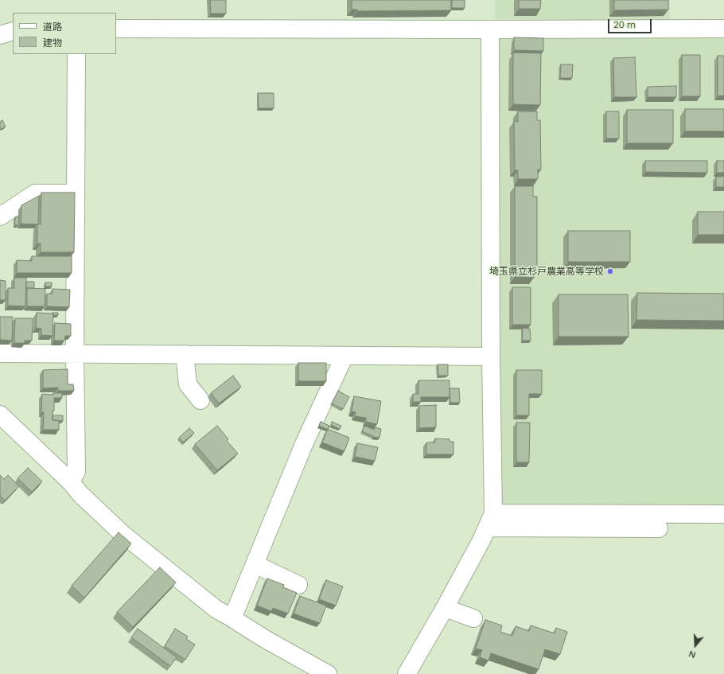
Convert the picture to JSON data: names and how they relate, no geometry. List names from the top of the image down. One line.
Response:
{"places":["埼玉県立杉戸農業高等学校"],"legend":["道路","建物"],"scale_bar":"20 m","north":"bottom"}
